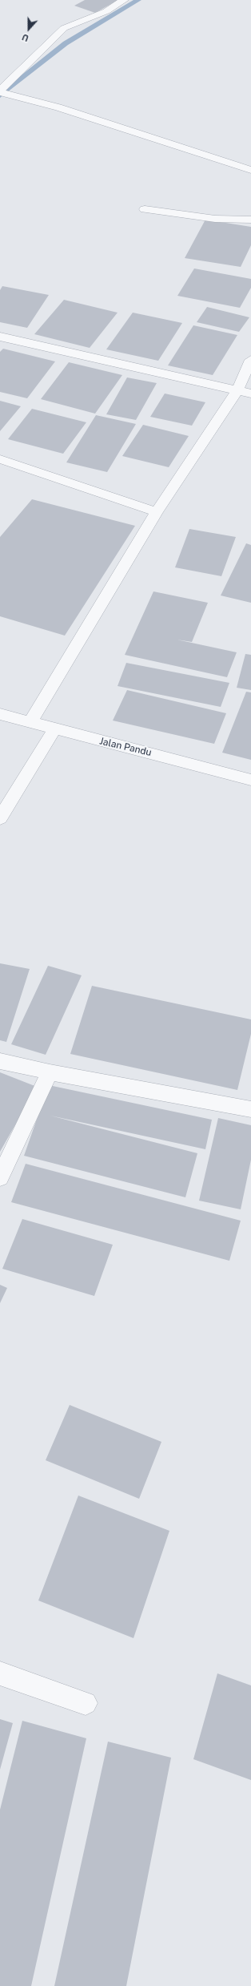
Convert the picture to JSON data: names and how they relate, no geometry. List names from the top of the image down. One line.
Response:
{"streets":{"street":["Jalan Pandu"]},"north":"bottom"}
